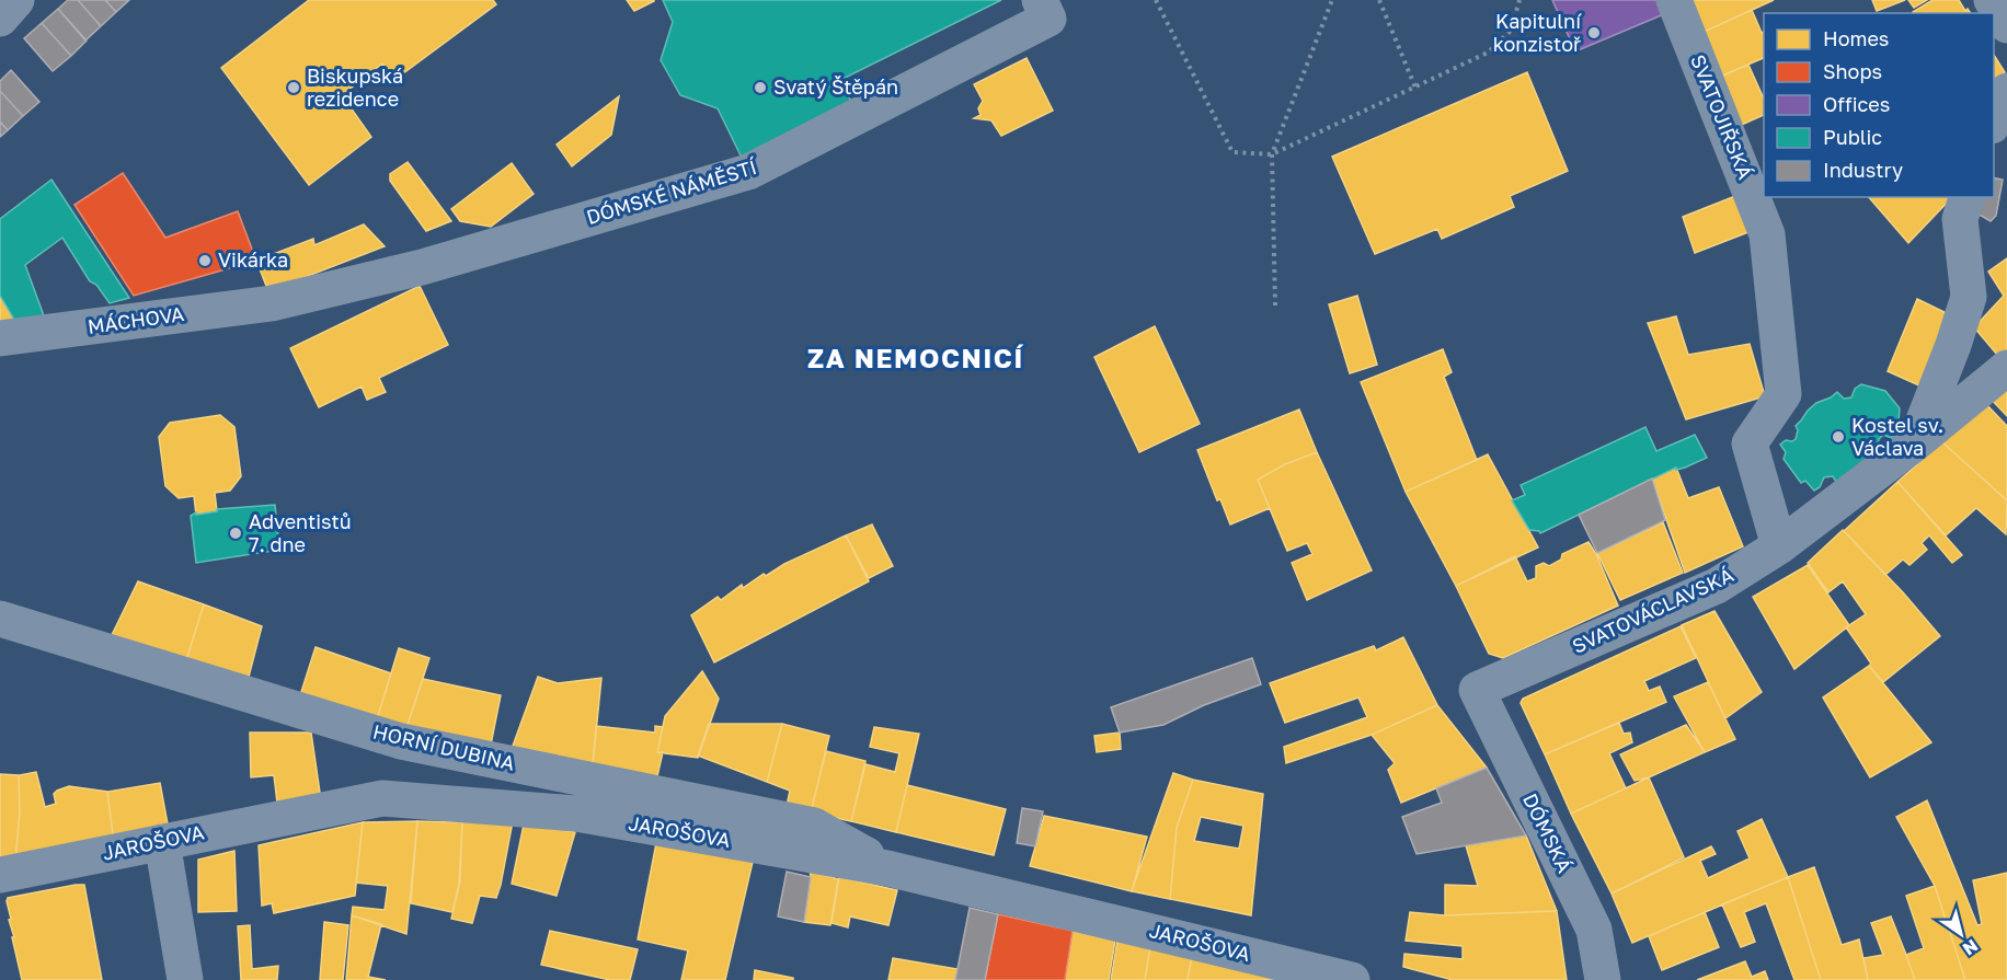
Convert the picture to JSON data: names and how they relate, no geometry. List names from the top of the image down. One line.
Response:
{"streets":{"street":["SVATOJIŘSKÁ","DÓMSKÉ NÁMĚSTÍ","MÁCHOVA","SVATOVÁCLAVSKÁ","HORNÍ DUBINA","JAROŠOVA","DÓMSKÁ"]},"crossings":[["SVATOJIŘSKÁ","SVATOVÁCLAVSKÁ"],["DÓMSKÉ NÁMĚSTÍ","MÁCHOVA"],["SVATOVÁCLAVSKÁ","DÓMSKÁ"],["HORNÍ DUBINA","JAROŠOVA"]],"districts":["ZA NEMOCNICÍ"],"places":["Kapitulní konzistoř","Biskupská rezidence","Svatý Štěpán","Vikárka","Kostel sv. Václava","Adventistů 7. dne"],"legend":["Homes","Shops","Offices","Public","Industry"],"north":"bottom right"}
